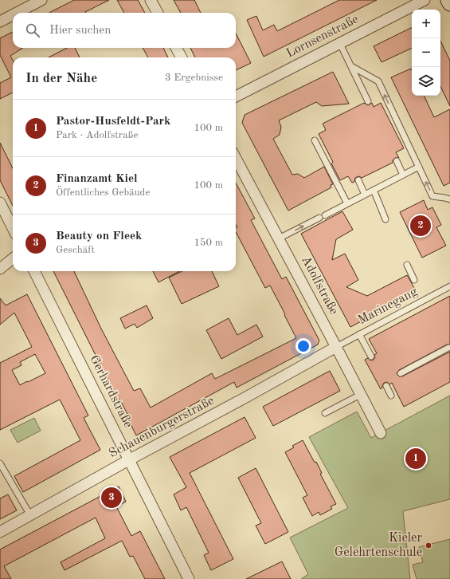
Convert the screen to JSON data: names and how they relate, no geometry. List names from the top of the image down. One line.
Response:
{"streets":{"street":["Lornsenstraße","Adolfstraße","Gerhardstraße","Schauenburgerstraße"],"lane":["Marinegang"]},"crossings":[["Adolfstraße","Marinegang"],["Adolfstraße","Schauenburgerstraße"],["Marinegang","Schauenburgerstraße"],["Gerhardstraße","Schauenburgerstraße"]],"places":["Kieler Gelehrtenschule"],"page":{"map_buttons":["+","−"],"search":"Hier suchen","heading":["In der Nähe","3 Ergebnisse"],"list":[{"mark":"1","name":"Pastor-Husfeldt-Park","note":"Park · Adolfstraße","value":"100 m"},{"mark":"2","name":"Finanzamt Kiel","note":"Öffentliches Gebäude","value":"100 m"},{"mark":"3","name":"Beauty on Fleek","note":"Geschäft","value":"150 m"}],"pins":["2","1","3"]}}
